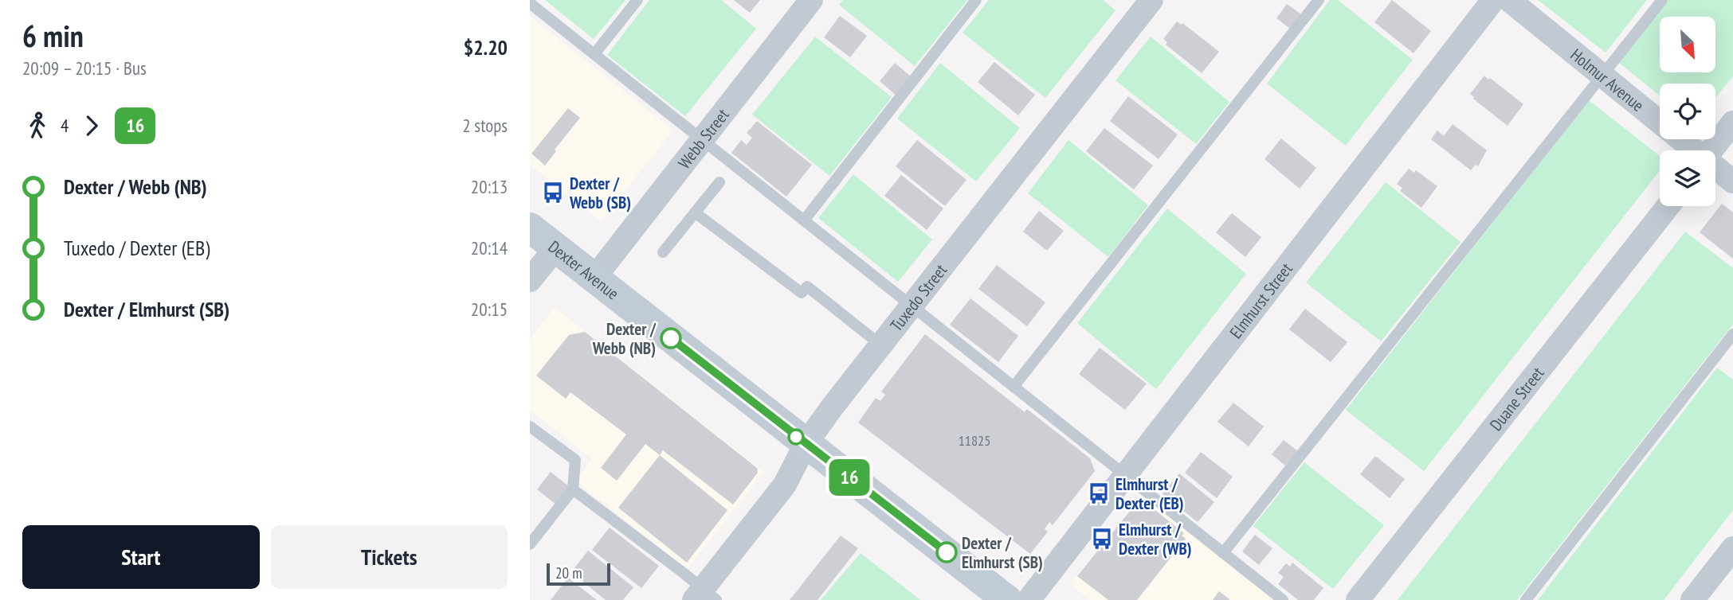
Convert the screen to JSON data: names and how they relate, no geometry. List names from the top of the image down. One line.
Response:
{"streets":{"street":["Holmur Avenue","Webb Street","Dexter Avenue","Tuxedo Street","Elmhurst Street","Duane Street"]},"crossings":[["Webb Street","Dexter Avenue"],["Dexter Avenue","Tuxedo Street"]],"places":{"bus stop":["Dexter / Webb (SB)","Elmhurst / Dexter (EB)","Elmhurst / Dexter (WB)"],"other":["Dexter / Webb (NB)","Dexter / Elmhurst (SB)"]},"lines":["bus line 16"],"house_numbers":["11825"],"scale_bar":"20 m","north":"bottom right","page":{"heading":["6 min","20:09 – 20:15 · Bus","$2.20"],"on_map":"16","legs":["4","16","2 stops"],"list":[{"name":"Dexter / Webb (NB)","value":"20:13"},{"name":"Tuxedo / Dexter (EB)","value":"20:14"},{"name":"Dexter / Elmhurst (SB)","value":"20:15"}],"buttons":["Start","Tickets"],"scale":"20 m"}}
